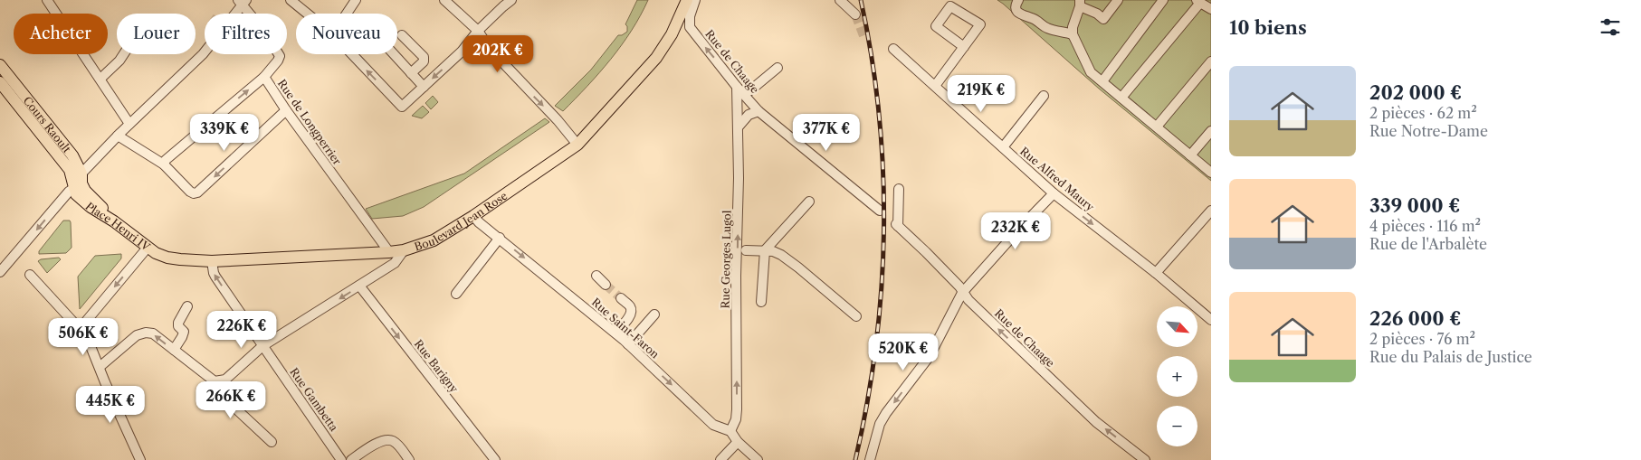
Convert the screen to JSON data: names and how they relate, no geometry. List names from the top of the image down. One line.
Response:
{"streets":{"main road":["Cours Raoult","Boulevard Jean Rose","Place Henri IV"],"street":["Rue de Chaage","Rue de Longperrier","Rue Alfred Maury","Rue Georges Lugol","Rue Saint-Faron","Rue Barigny","Rue Gambetta"]},"crossings":[["Rue de Chaage","Rue Georges Lugol"],["Rue de Longperrier","Boulevard Jean Rose"],["Cours Raoult","Place Henri IV"],["Boulevard Jean Rose","Place Henri IV"],["Boulevard Jean Rose","Rue Saint-Faron"],["Boulevard Jean Rose","Rue Gambetta"],["Rue Georges Lugol","Rue Saint-Faron"]],"one_way":["Rue de Chaage","Place Henri IV","Rue Georges Lugol","Rue Saint-Faron","Rue Barigny"],"north":"bottom right","page":{"heading":"10 biens","chip":["Acheter","Louer","Filtres","Nouveau"],"price":["202K €","219K €","339K €","377K €","232K €","226K €","506K €","520K €","266K €","445K €"],"list":[{"name":"202 000 €","note":"2 pièces · 62 m² · Rue Notre-Dame"},{"name":"339 000 €","note":"4 pièces · 116 m² · Rue de l'Arbalète"},{"name":"226 000 €","note":"2 pièces · 76 m² · Rue du Palais de Justice"}],"map_buttons":["+","−"]}}
